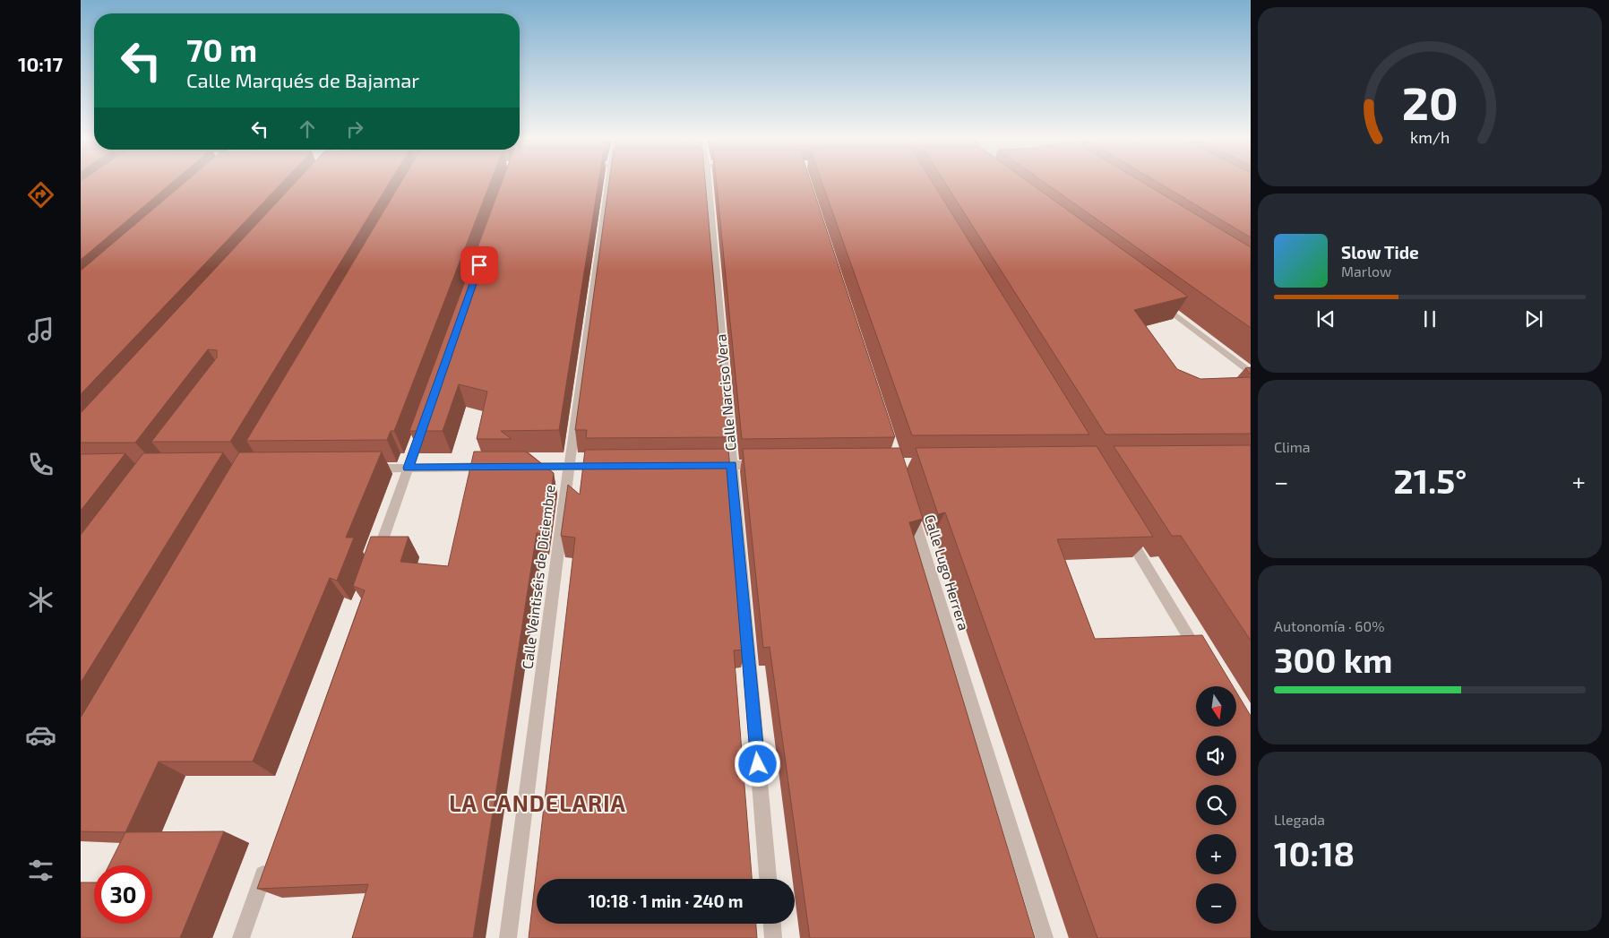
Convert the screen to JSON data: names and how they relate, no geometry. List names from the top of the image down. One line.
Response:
{"streets":{"street":["Calle Narciso Vera","Calle Lugo Herrera","Calle Veintiséis de Diciembre"]},"districts":["LA CANDELARIA"],"north":"bottom","page":{"tabs":"10:17","turn":["70 m","Calle Marqués de Bajamar"],"song":["Slow Tide","Marlow"],"tile":["Clima",["Autonomía · 60%","300 km"],["Llegada","10:18"]],"heat":["−","21.5°","+"],"map_buttons":["+","−"],"limit":"30","trip":"10:18 · 1 min · 240 m","gauge":["20","km/h"]}}
